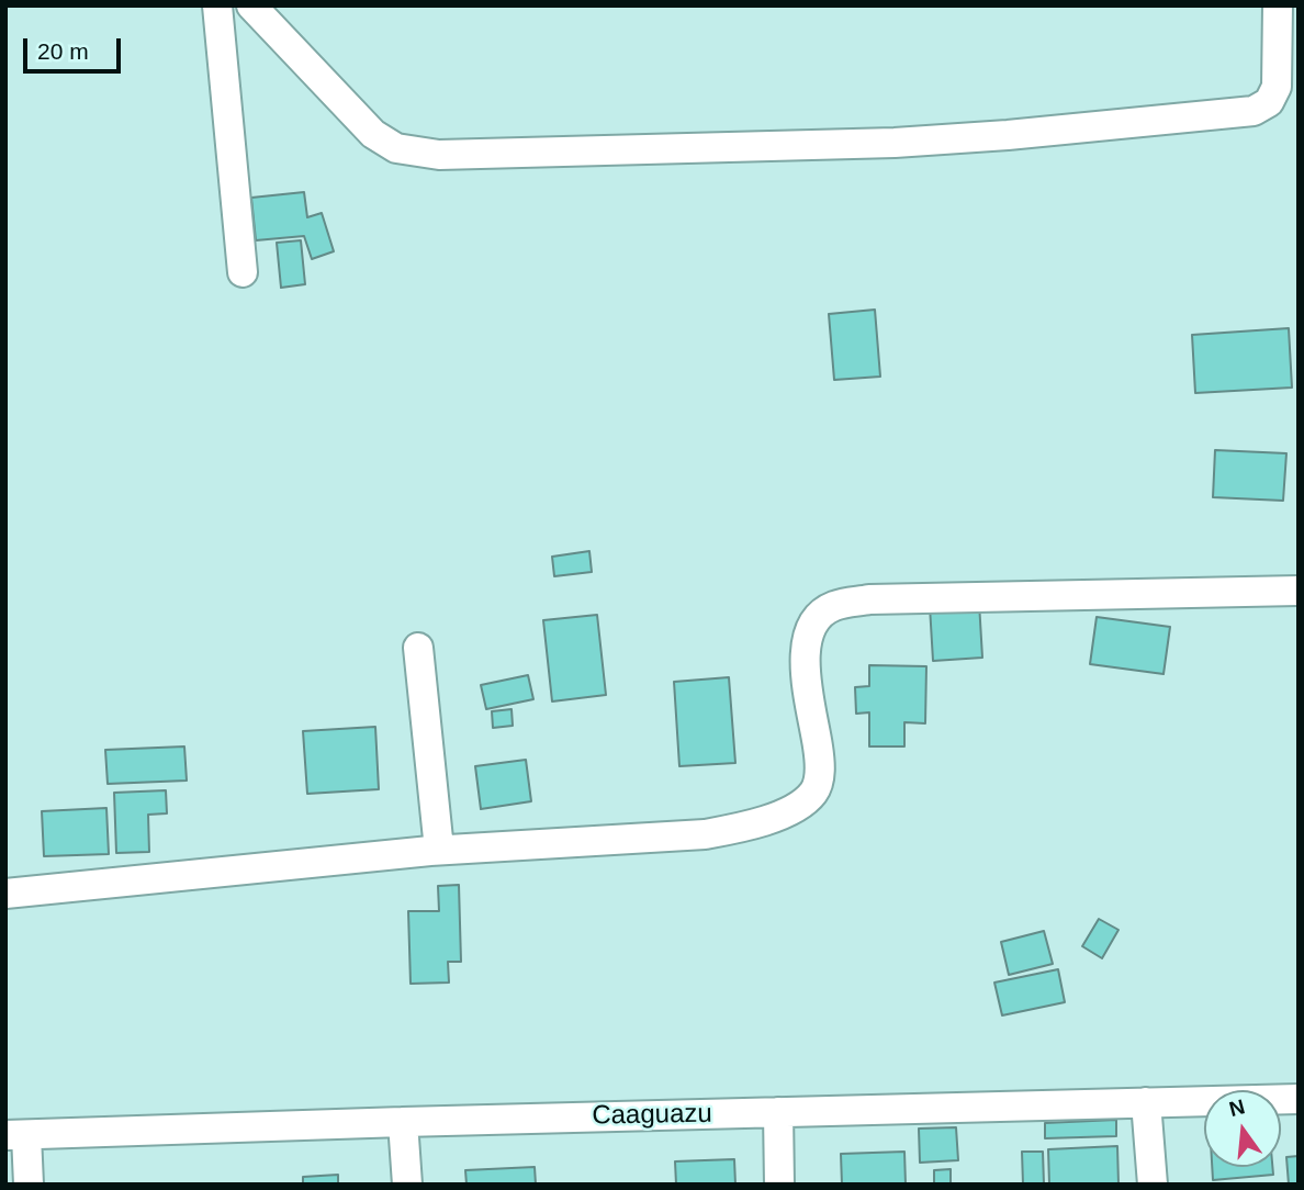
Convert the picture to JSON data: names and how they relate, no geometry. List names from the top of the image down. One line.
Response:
{"streets":{"street":["Caaguazu"]},"scale_bar":"20 m","north":"top"}
